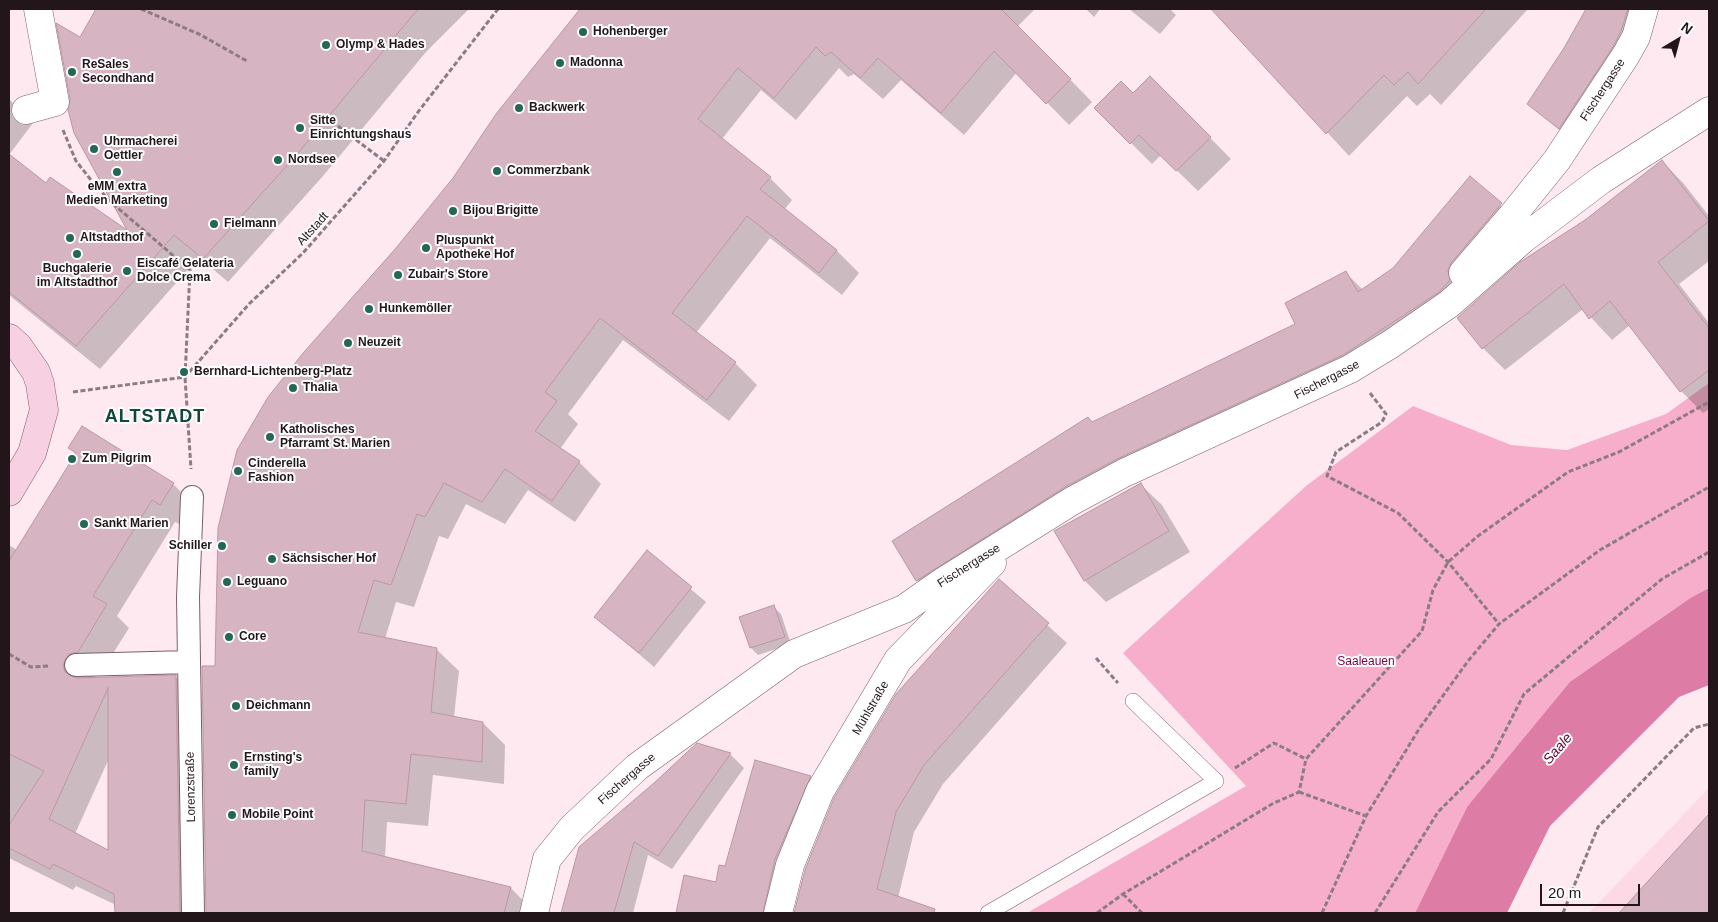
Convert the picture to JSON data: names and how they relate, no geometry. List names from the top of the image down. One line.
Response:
{"streets":{"street":["Fischergasse","Mühlstraße","Lorenzstraße"],"path":["Altstadt"]},"crossings":[["Fischergasse","Mühlstraße"]],"districts":["ALTSTADT"],"water":["Saale"],"parks":["Saaleauen"],"places":["Hohenberger","Olymp & Hades","Madonna","ReSales Secondhand","Backwerk","Sitte Einrichtungshaus","Uhrmacherei Oettler","Nordsee","Commerzbank","eMM extra Medien Marketing","Bijou Brigitte","Fielmann","Altstadthof","Pluspunkt Apotheke Hof","Buchgalerie im Altstadthof","Eiscafé Gelateria Dolce Crema","Zubair's Store","Hunkemöller","Neuzeit","Bernhard-Lichtenberg-Platz","Thalia","Katholisches Pfarramt St. Marien","Zum Pilgrim","Cinderella Fashion","Sankt Marien","Schiller","Sächsischer Hof","Leguano","Core","Deichmann","Ernsting's family","Mobile Point"],"scale_bar":"20 m","north":"top right"}
